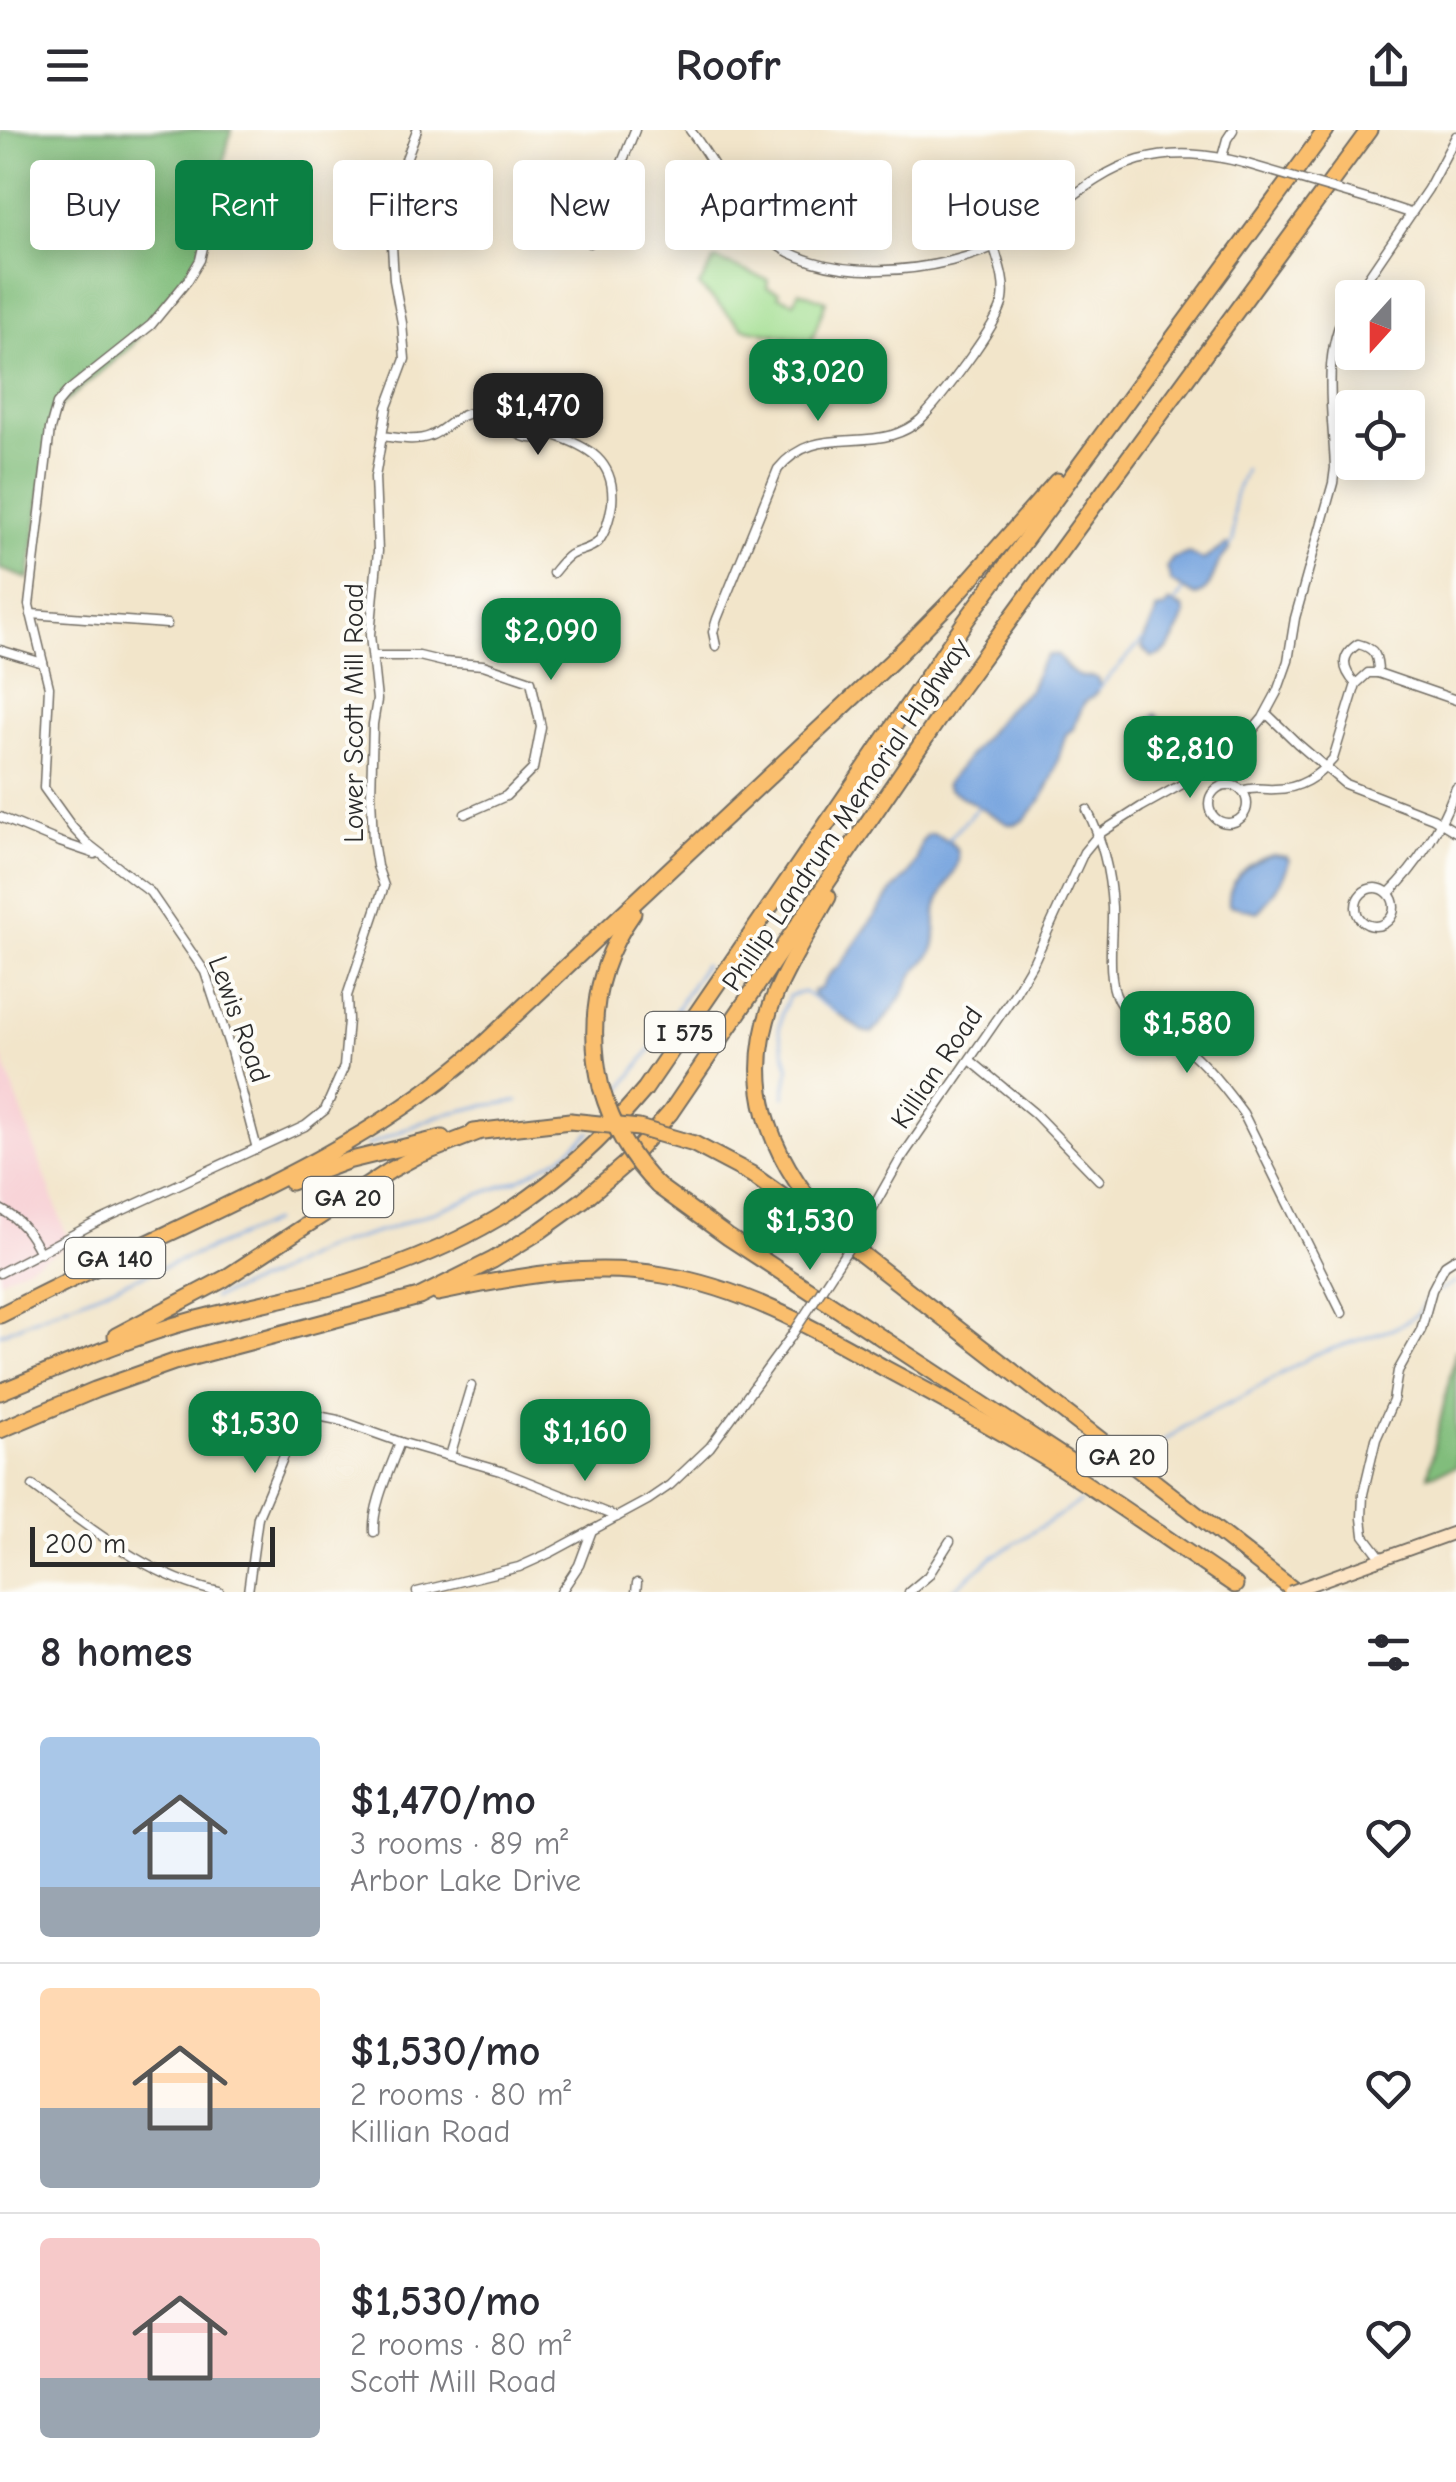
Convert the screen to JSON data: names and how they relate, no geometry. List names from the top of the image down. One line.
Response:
{"streets":{"highway":["Phillip Landrum Memorial Highway","I 575","GA 20","GA 140"],"street":["Lower Scott Mill Road","Lewis Road","Killian Road"]},"crossings":[["Lower Scott Mill Road","Lewis Road"],["Phillip Landrum Memorial Highway","GA 20"],["GA 20","GA 140"]],"scale_bar":"200 m","north":"bottom","page":{"header":"Roofr","chip":["Buy","Rent","Filters","New","Apartment","House"],"price":["$3,020","$1,470","$2,090","$2,810","$1,580","$1,530","$1,530","$1,160"],"scale":"200 m","heading":"8 homes","list":[{"name":"$1,470/mo","note":"3 rooms · 89 m² · Arbor Lake Drive"},{"name":"$1,530/mo","note":"2 rooms · 80 m² · Killian Road"},{"name":"$1,530/mo","note":"2 rooms · 80 m² · Scott Mill Road"}]}}
